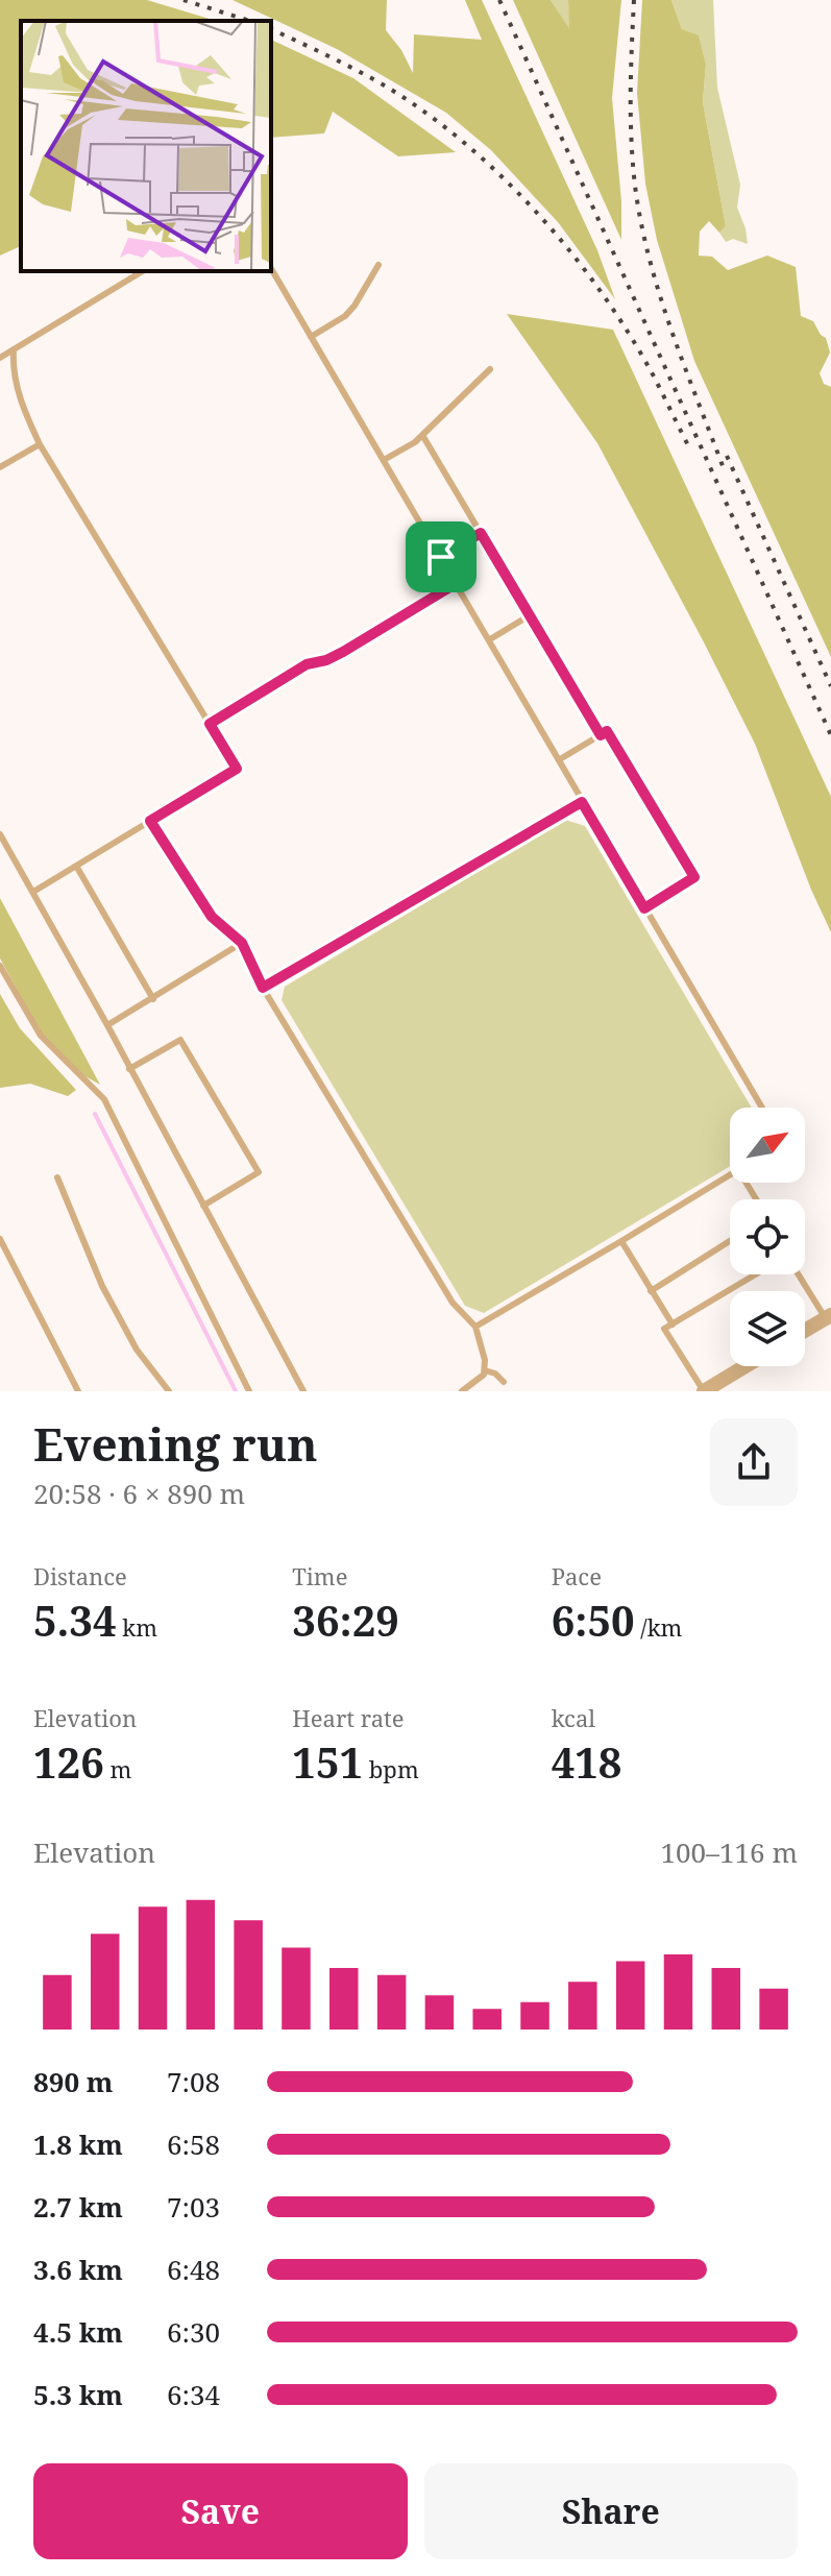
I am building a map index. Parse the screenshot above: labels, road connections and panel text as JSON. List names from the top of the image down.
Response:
{
  "north": "top right",
  "page": {
    "heading": ["Evening run", "20:58 · 6 × 890 m"],
    "stats": [
      ["Distance", "5.34 km"],
      ["Time", "36:29"],
      ["Pace", "6:50 /km"],
      ["Elevation", "126 m"],
      ["Heart rate", "151 bpm"],
      ["kcal", "418"]
    ],
    "chart": ["Elevation", "100–116 m"],
    "list": [
      {
        "name": "890 m",
        "note": "7:08"
      },
      {
        "name": "1.8 km",
        "note": "6:58"
      },
      {
        "name": "2.7 km",
        "note": "7:03"
      },
      {
        "name": "3.6 km",
        "note": "6:48"
      },
      {
        "name": "4.5 km",
        "note": "6:30"
      },
      {
        "name": "5.3 km",
        "note": "6:34"
      }
    ],
    "buttons": ["Save", "Share"]
  }
}
